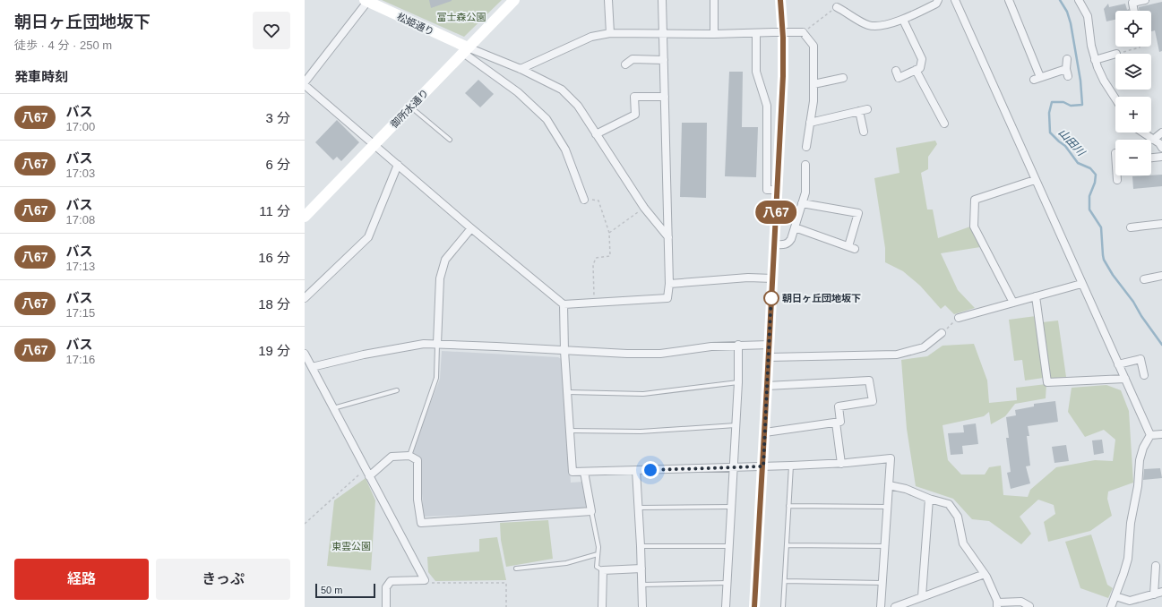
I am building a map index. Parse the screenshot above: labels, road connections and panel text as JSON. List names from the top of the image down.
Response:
{
  "streets": {
    "street": ["松姫通り", "御所水通り"]
  },
  "crossings": [
    ["松姫通り", "御所水通り"]
  ],
  "water": ["山田川"],
  "parks": ["富士森公園", "東雲公園"],
  "places": ["朝日ヶ丘団地坂下"],
  "lines": ["bus line 八67"],
  "scale_bar": "50 m",
  "page": {
    "heading": [
      ["朝日ヶ丘団地坂下", "徒歩 · 4 分 · 250 m"],
      "発車時刻"
    ],
    "on_map": "八67",
    "map_buttons": ["+", "−"],
    "list": [
      {
        "mark": "八67",
        "name": "バス",
        "note": "17:00",
        "value": "3 分"
      },
      {
        "mark": "八67",
        "name": "バス",
        "note": "17:03",
        "value": "6 分"
      },
      {
        "mark": "八67",
        "name": "バス",
        "note": "17:08",
        "value": "11 分"
      },
      {
        "mark": "八67",
        "name": "バス",
        "note": "17:13",
        "value": "16 分"
      },
      {
        "mark": "八67",
        "name": "バス",
        "note": "17:15",
        "value": "18 分"
      },
      {
        "mark": "八67",
        "name": "バス",
        "note": "17:16",
        "value": "19 分"
      }
    ],
    "buttons": ["経路", "きっぷ"],
    "scale": "50 m"
  }
}
